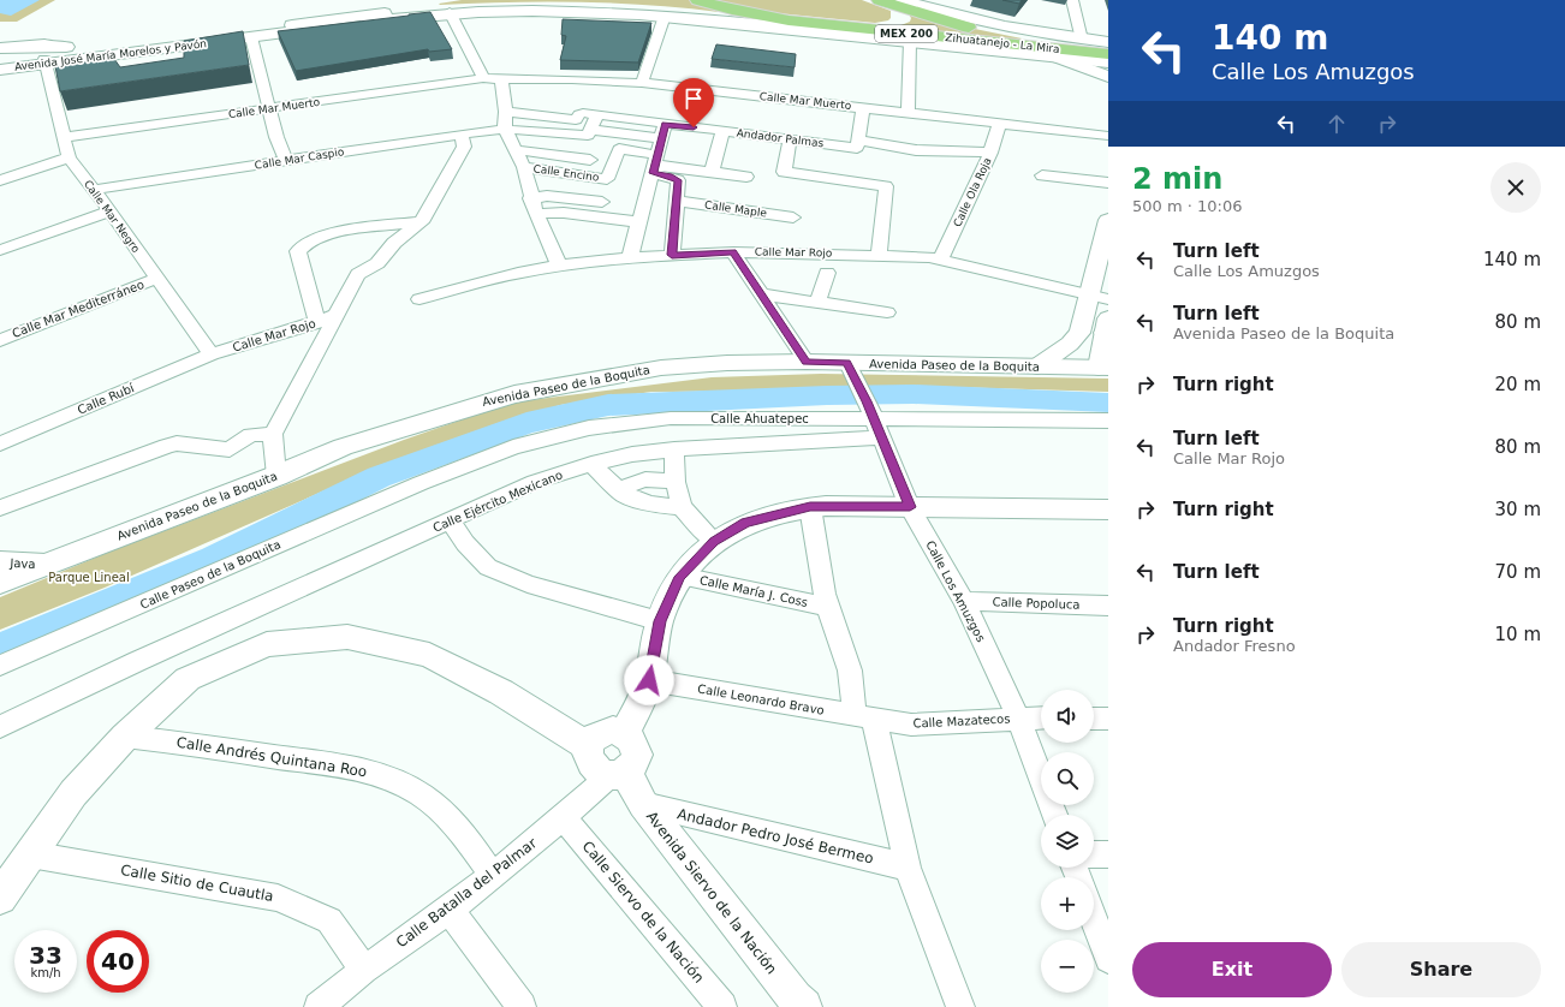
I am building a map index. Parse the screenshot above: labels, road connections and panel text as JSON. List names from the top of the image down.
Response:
{
  "streets": {
    "highway": ["MEX 200", "Zihuatanejo - La Mira"],
    "main road": ["Avenida José María Morelos y Pavón", "Avenida Paseo de la Boquita"],
    "street": [
      "Calle Mar Muerto",
      "Andador Palmas",
      "Calle Mar Caspio",
      "Calle Encino",
      "Calle Ola Roja",
      "Calle Maple",
      "Calle Mar Negro",
      "Calle Mar Rojo",
      "Calle Mar Mediterráneo",
      "Calle Rubí",
      "Calle Ahuatepec",
      "Calle Ejército Mexicano",
      "Java",
      "Calle Paseo de la Boquita",
      "Calle María J. Coss",
      "Calle Los Amuzgos",
      "Calle Popoluca",
      "Calle Leonardo Bravo",
      "Calle Mazatecos",
      "Calle Andrés Quintana Roo",
      "Andador Pedro José Bermeo",
      "Calle Sitio de Cuautla",
      "Calle Batalla del Palmar",
      "Avenida Siervo de la Nación",
      "Calle Siervo de la Nación"
    ]
  },
  "crossings": [
    ["Avenida José María Morelos y Pavón", "Calle Mar Negro"],
    ["Calle Mar Muerto", "Calle Ola Roja"],
    ["Calle Mar Muerto", "Calle Mar Negro"],
    ["Andador Palmas", "Calle Ola Roja"],
    ["Calle Mar Caspio", "Calle Mar Negro"],
    ["Calle Ola Roja", "Calle Mar Rojo"],
    ["Calle Mar Negro", "Calle Mar Rojo"],
    ["Calle Mar Negro", "Calle Mar Mediterráneo"],
    ["Calle Mar Negro", "Calle Rubí"],
    ["Calle Mar Rojo", "Calle Rubí"],
    ["Avenida Paseo de la Boquita", "Java"],
    ["Avenida Paseo de la Boquita", "Calle Los Amuzgos"],
    ["Calle Ahuatepec", "Calle Ejército Mexicano"],
    ["Calle Ahuatepec", "Calle Paseo de la Boquita"],
    ["Calle Ahuatepec", "Calle Los Amuzgos"],
    ["Calle Ejército Mexicano", "Calle Los Amuzgos"],
    ["Calle Los Amuzgos", "Calle Popoluca"],
    ["Calle Los Amuzgos", "Calle Mazatecos"],
    ["Calle Leonardo Bravo", "Calle Mazatecos"],
    ["Calle Andrés Quintana Roo", "Calle Batalla del Palmar"],
    ["Andador Pedro José Bermeo", "Avenida Siervo de la Nación"],
    ["Calle Sitio de Cuautla", "Calle Batalla del Palmar"],
    ["Calle Batalla del Palmar", "Avenida Siervo de la Nación"],
    ["Calle Batalla del Palmar", "Calle Siervo de la Nación"]
  ],
  "parks": ["Parque Lineal"],
  "page": {
    "turn": ["140 m", "Calle Los Amuzgos"],
    "heading": ["2 min", "500 m · 10:06"],
    "list": [
      {
        "name": "Turn left",
        "note": "Calle Los Amuzgos",
        "value": "140 m"
      },
      {
        "name": "Turn left",
        "note": "Avenida Paseo de la Boquita",
        "value": "80 m"
      },
      {
        "name": "Turn right",
        "value": "20 m"
      },
      {
        "name": "Turn left",
        "note": "Calle Mar Rojo",
        "value": "80 m"
      },
      {
        "name": "Turn right",
        "value": "30 m"
      },
      {
        "name": "Turn left",
        "value": "70 m"
      },
      {
        "name": "Turn right",
        "note": "Andador Fresno",
        "value": "10 m"
      }
    ],
    "map_buttons": ["+", "−"],
    "speed": "33 km/h",
    "limit": "40",
    "buttons": ["Exit", "Share"]
  }
}
